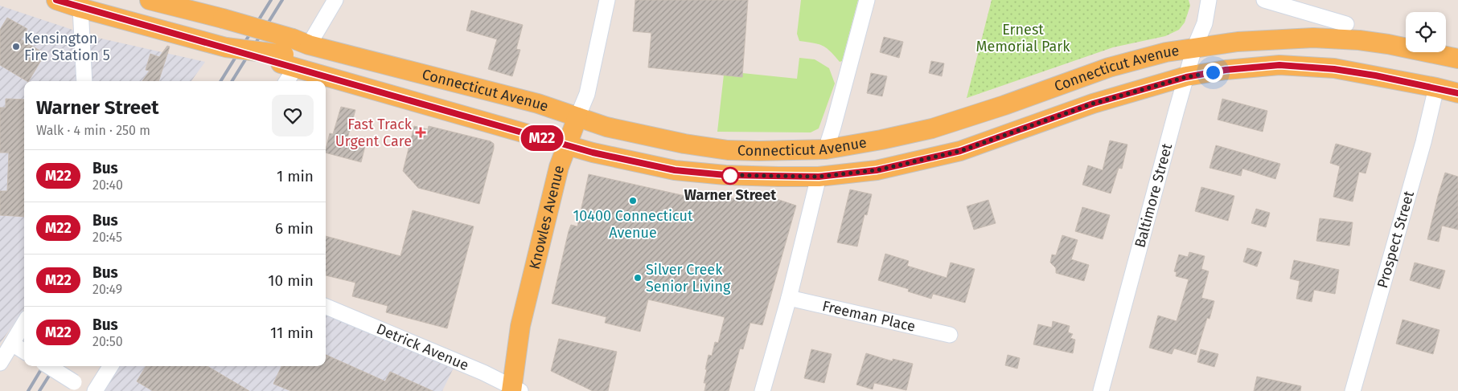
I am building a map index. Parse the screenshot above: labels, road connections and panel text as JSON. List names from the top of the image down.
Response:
{
  "streets": {
    "main road": ["Connecticut Avenue", "Knowles Avenue"],
    "street": [
      "Baltimore Street",
      "Prospect Street",
      "Freeman Place",
      "Detrick Avenue"
    ]
  },
  "crossings": [
    ["Connecticut Avenue", "Baltimore Street"],
    ["Connecticut Avenue", "Knowles Avenue"],
    ["Connecticut Avenue", "Prospect Street"],
    ["Knowles Avenue", "Detrick Avenue"]
  ],
  "parks": ["Ernest Memorial Park"],
  "places": {
    "other": [
      "Kensington Fire Station 5",
      "Warner Street",
      "10400 Connecticut Avenue",
      "Silver Creek Senior Living"
    ],
    "health": ["Fast Track Urgent Care"]
  },
  "lines": ["bus line M22"],
  "page": {
    "on_map": "M22",
    "heading": ["Warner Street", "Walk · 4 min · 250 m"],
    "list": [
      {
        "mark": "M22",
        "name": "Bus",
        "note": "20:40",
        "value": "1 min"
      },
      {
        "mark": "M22",
        "name": "Bus",
        "note": "20:45",
        "value": "6 min"
      },
      {
        "mark": "M22",
        "name": "Bus",
        "note": "20:49",
        "value": "10 min"
      },
      {
        "mark": "M22",
        "name": "Bus",
        "note": "20:50",
        "value": "11 min"
      }
    ]
  }
}
